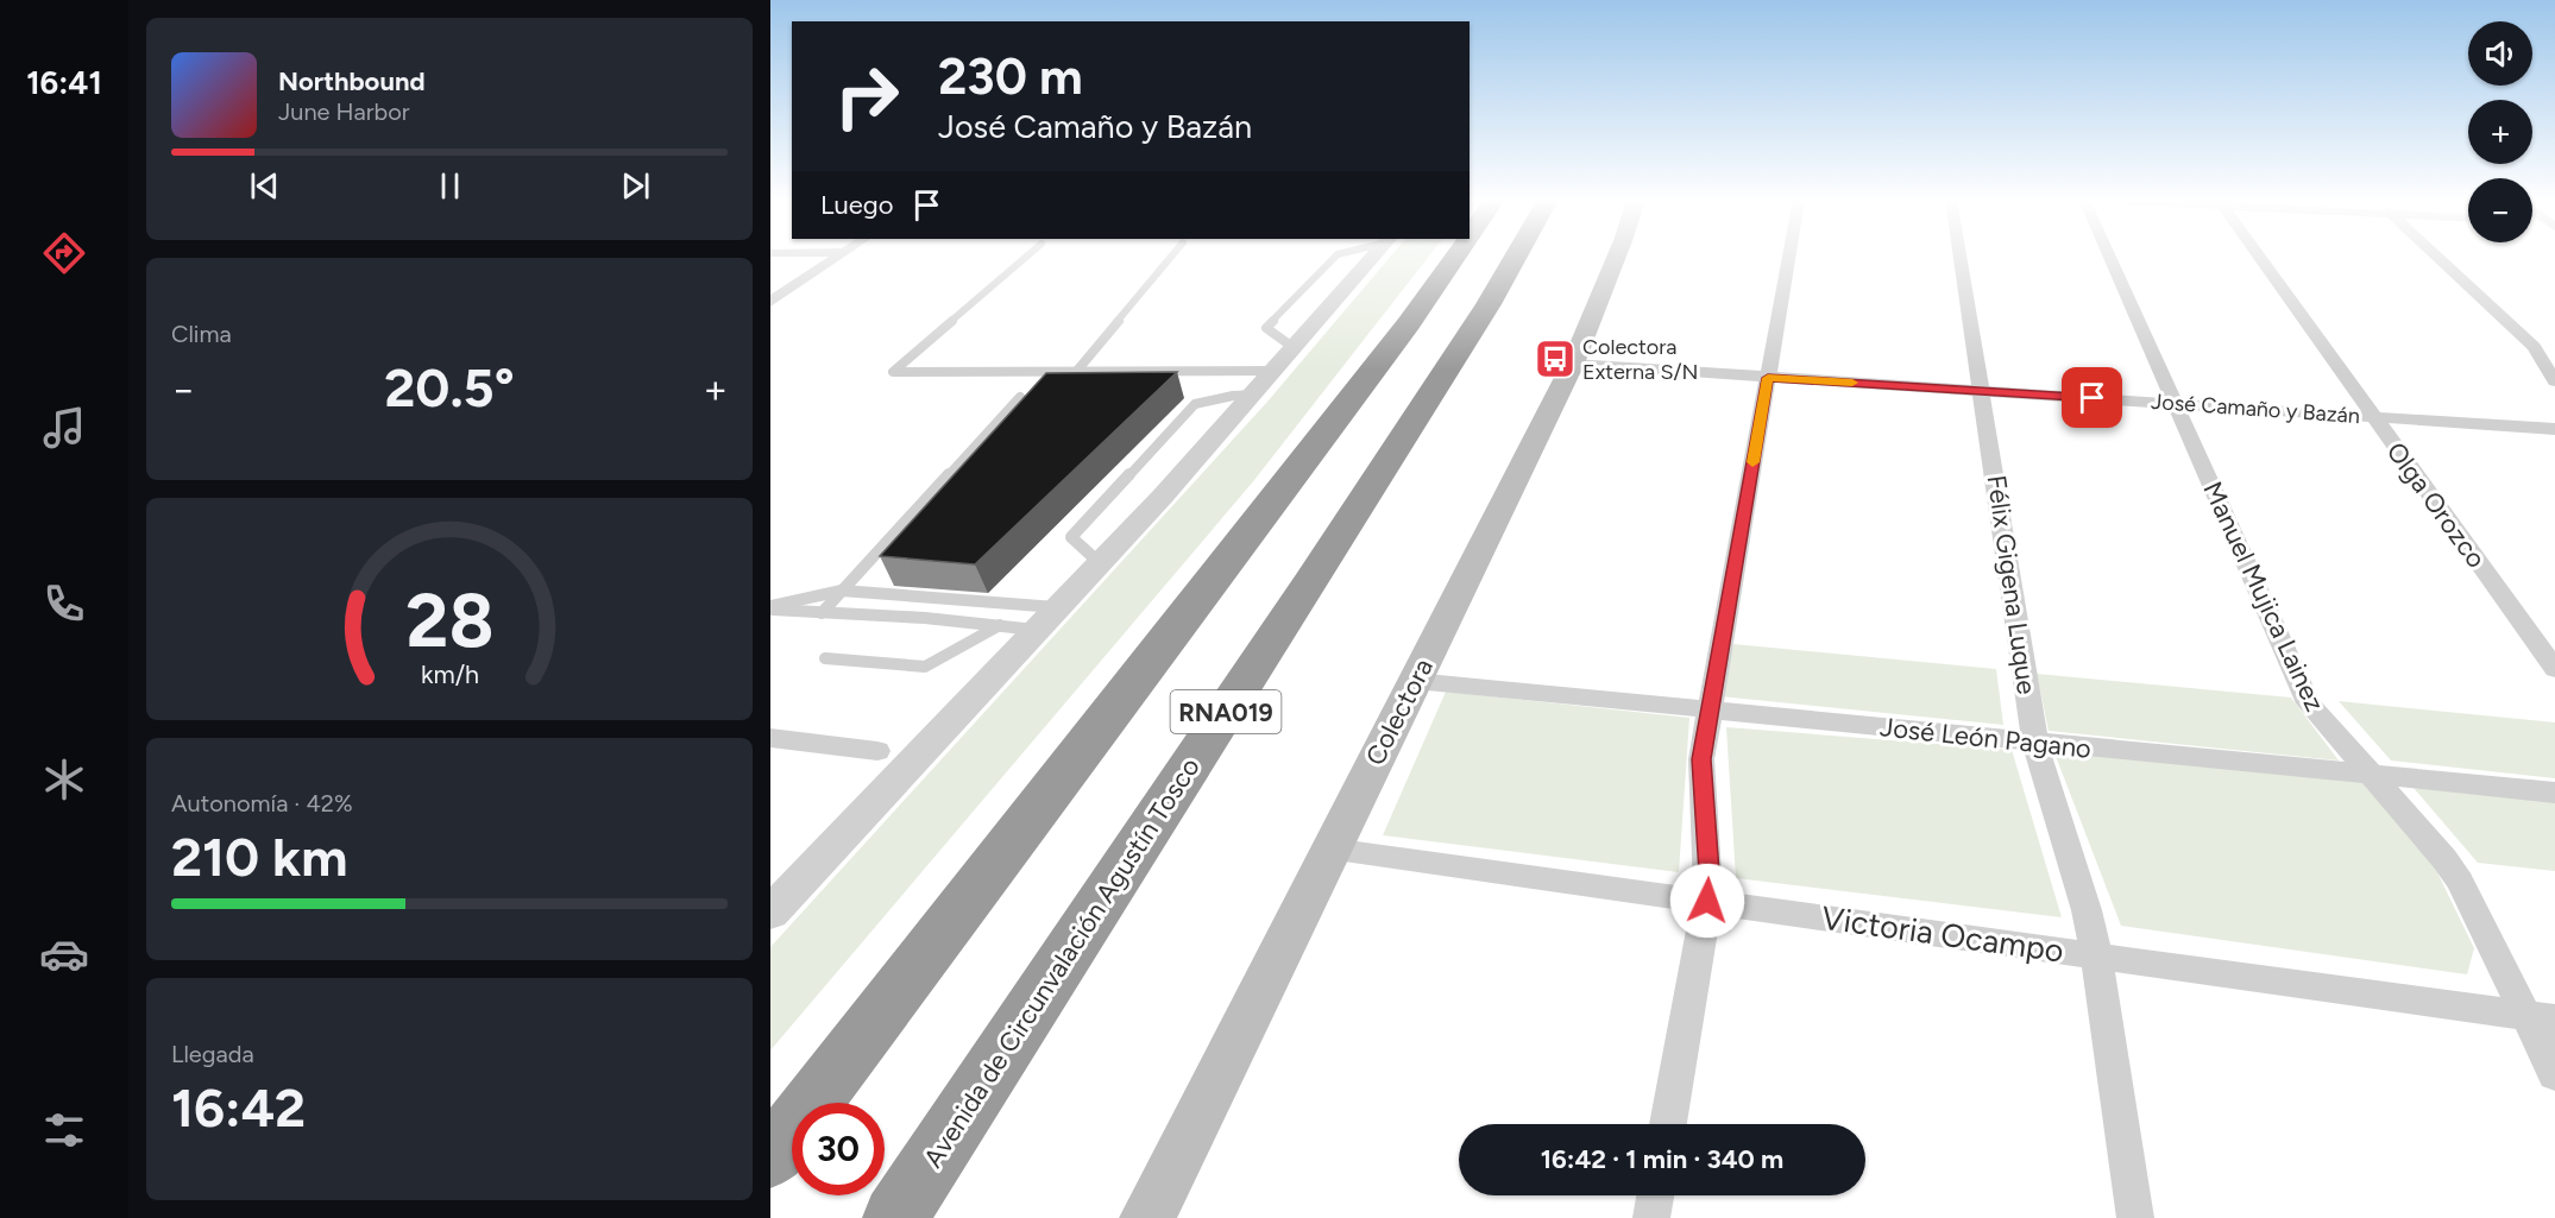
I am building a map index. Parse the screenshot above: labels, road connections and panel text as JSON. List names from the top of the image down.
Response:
{
  "streets": {
    "highway": ["RNA019", "Avenida de Circunvalación Agustín Tosco"],
    "main road": ["Colectora"],
    "street": [
      "José Camaño y Bazán",
      "Olga Orozco",
      "Félix Gigena Luque",
      "Manuel Mujica Lainez",
      "José León Pagano",
      "Victoria Ocampo"
    ]
  },
  "crossings": [
    ["José Camaño y Bazán", "Olga Orozco"],
    ["José Camaño y Bazán", "Félix Gigena Luque"],
    ["José Camaño y Bazán", "Manuel Mujica Lainez"],
    ["José Camaño y Bazán", "Colectora"],
    ["Félix Gigena Luque", "José León Pagano"],
    ["Félix Gigena Luque", "Victoria Ocampo"],
    ["Manuel Mujica Lainez", "José León Pagano"],
    ["Manuel Mujica Lainez", "Victoria Ocampo"],
    ["Colectora", "José León Pagano"],
    ["Colectora", "Victoria Ocampo"]
  ],
  "places": {
    "bus stop": ["Colectora Externa S/N"]
  },
  "page": {
    "tabs": "16:41",
    "map_buttons": ["+", "−"],
    "turn": ["230 m", "José Camaño y Bazán"],
    "song": ["Northbound", "June Harbor"],
    "then": "Luego",
    "tile": [
      "Clima",
      ["Autonomía · 42%", "210 km"],
      ["Llegada", "16:42"]
    ],
    "heat": ["−", "20.5°", "+"],
    "limit": "30",
    "trip": "16:42 · 1 min · 340 m",
    "gauge": ["28", "km/h"]
  }
}
